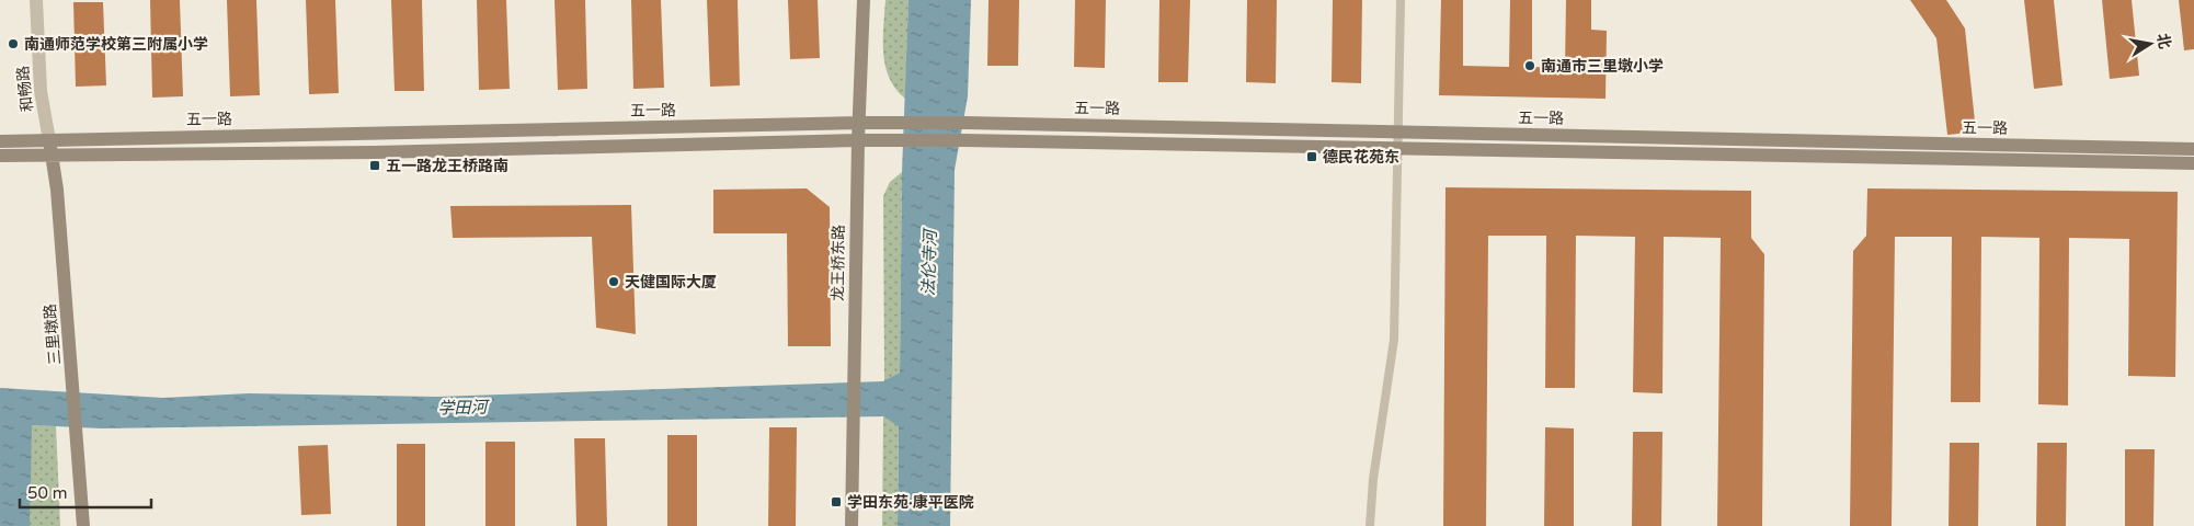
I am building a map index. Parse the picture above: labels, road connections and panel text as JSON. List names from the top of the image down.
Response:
{
  "streets": {
    "main road": ["五一路", "龙王桥东路", "三里墩路"],
    "street": ["和畅路"]
  },
  "crossings": [
    ["和畅路", "五一路"],
    ["和畅路", "三里墩路"],
    ["五一路", "龙王桥东路"],
    ["五一路", "三里墩路"]
  ],
  "water": ["法伦寺河", "学田河"],
  "places": {
    "other": ["南通师范学校第三附属小学", "南通市三里墩小学", "天健国际大厦"],
    "transit": ["德民花苑东", "五一路龙王桥路南", "学田东苑·康平医院"]
  },
  "scale_bar": "50 m",
  "north": "right"
}
